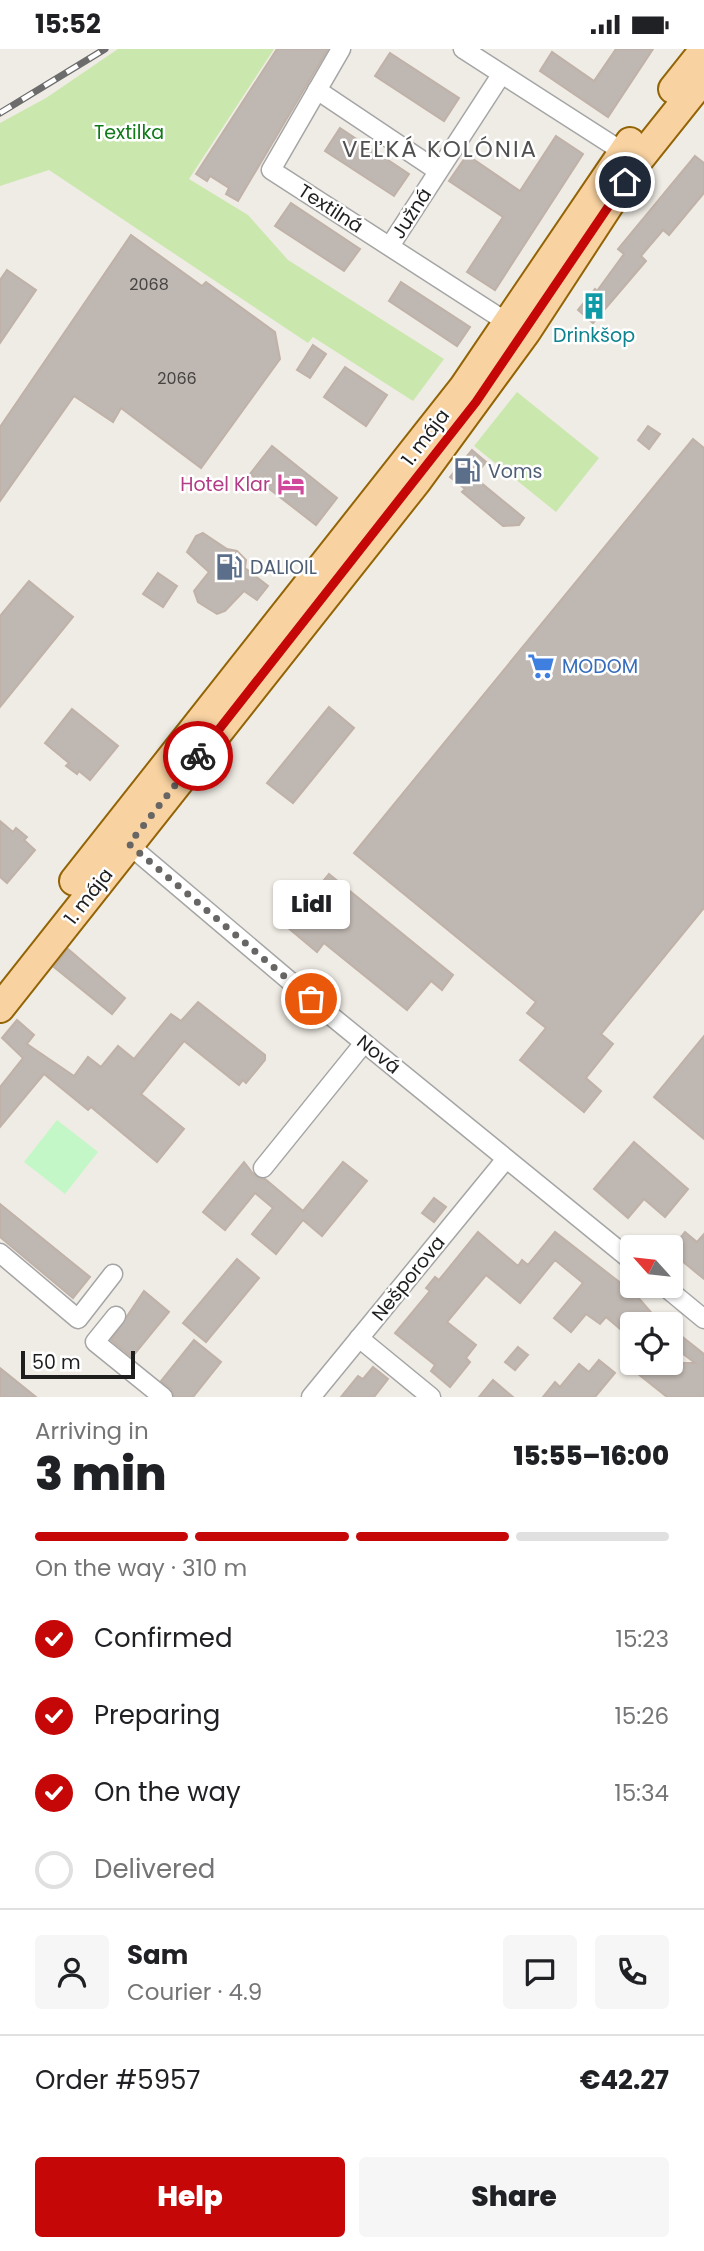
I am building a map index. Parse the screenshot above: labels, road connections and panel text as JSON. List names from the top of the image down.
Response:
{
  "streets": {
    "main road": ["1. mája"],
    "street": [
      "Textilná",
      "Južná",
      "Nová",
      "Nešporova"
    ]
  },
  "crossings": [
    ["Textilná", "Južná"],
    ["Textilná", "1. mája"],
    ["1. mája", "Nová"],
    ["Nová", "Nešporova"]
  ],
  "districts": ["VEĽKÁ KOLÓNIA"],
  "parks": ["Textilka"],
  "places": {
    "building": ["Drinkšop"],
    "fuel station": ["Voms", "DALIOIL"],
    "hotel": ["Hotel Klar"],
    "supermarket": ["MODOM"],
    "other": ["Lidl"]
  },
  "house_numbers": ["2068", "2066"],
  "scale_bar": "50 m",
  "north": "top left",
  "page": {
    "status": "15:52",
    "bubble": "Lidl",
    "scale": "50 m",
    "heading": ["3 min", "Arriving in", "15:55–16:00"],
    "panel": [
      "Sam",
      "Courier · 4.9",
      "Order #5957",
      "€42.27"
    ],
    "bar": "On the way · 310 m",
    "list": [
      ["Confirmed", "15:23"],
      ["Preparing", "15:26"],
      ["On the way", "15:34"],
      "Delivered"
    ],
    "buttons": ["Help", "Share"]
  }
}
